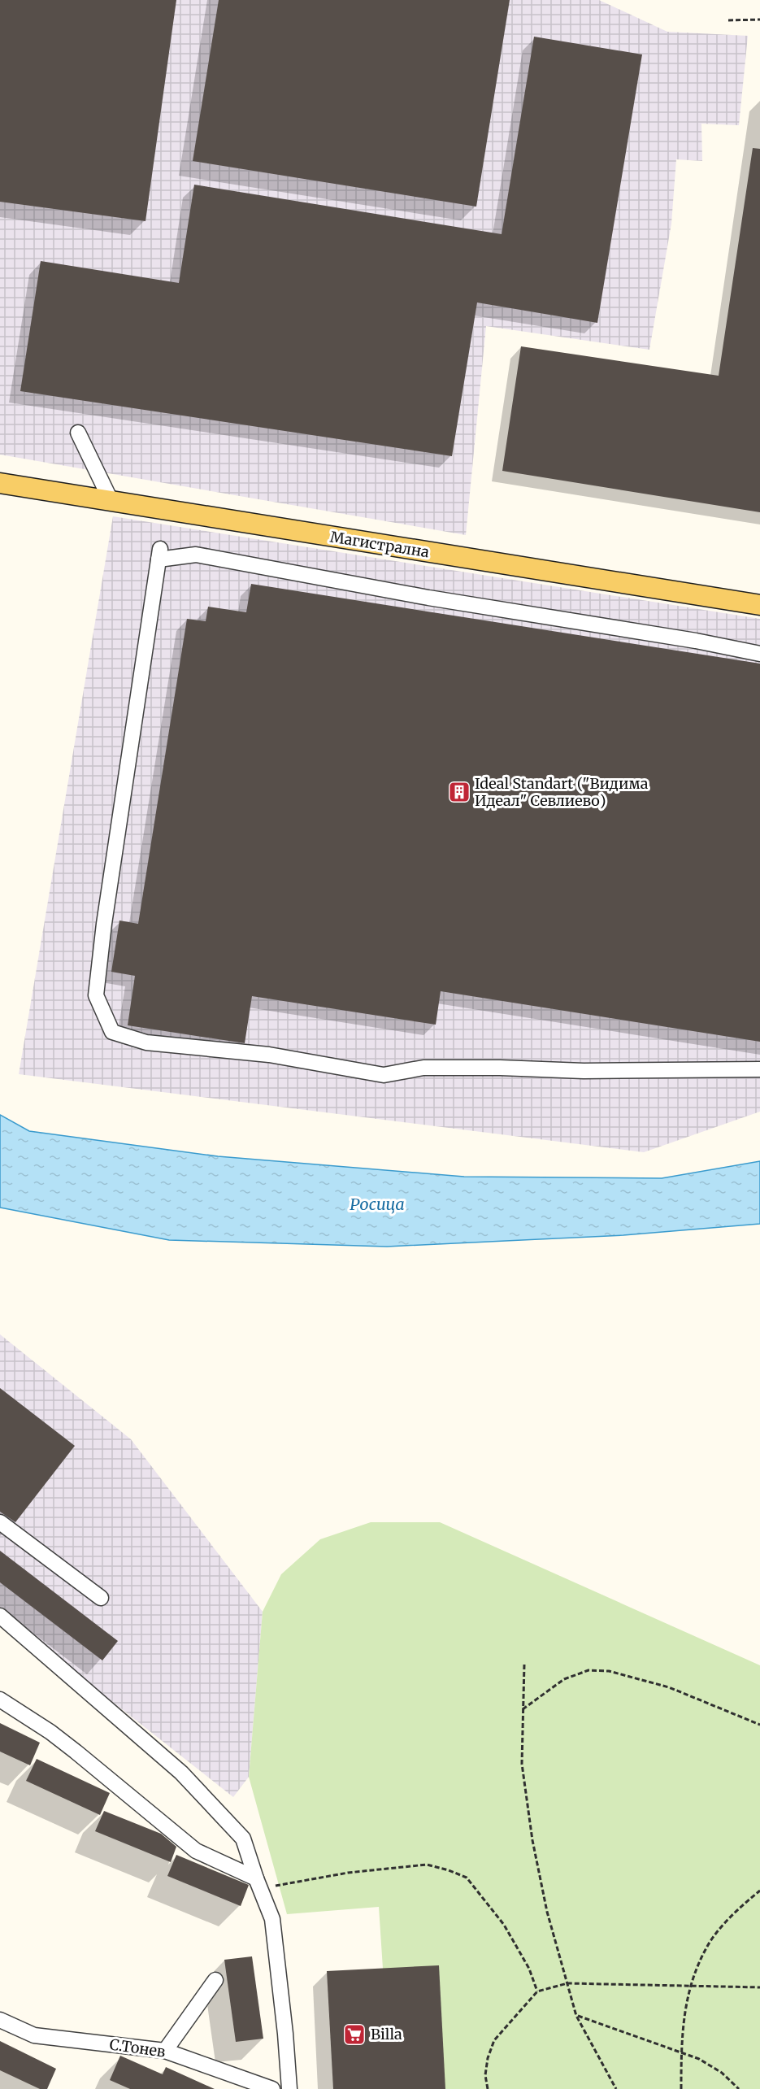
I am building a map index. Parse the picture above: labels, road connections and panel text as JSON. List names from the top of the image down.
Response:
{
  "streets": {
    "main road": ["Магистрална"],
    "street": ["С.Тонев"]
  },
  "water": ["Росица"],
  "places": {
    "building": ["Ideal Standart (\"Видима Идеал\" Севлиево)"],
    "supermarket": ["Billa"]
  }
}
